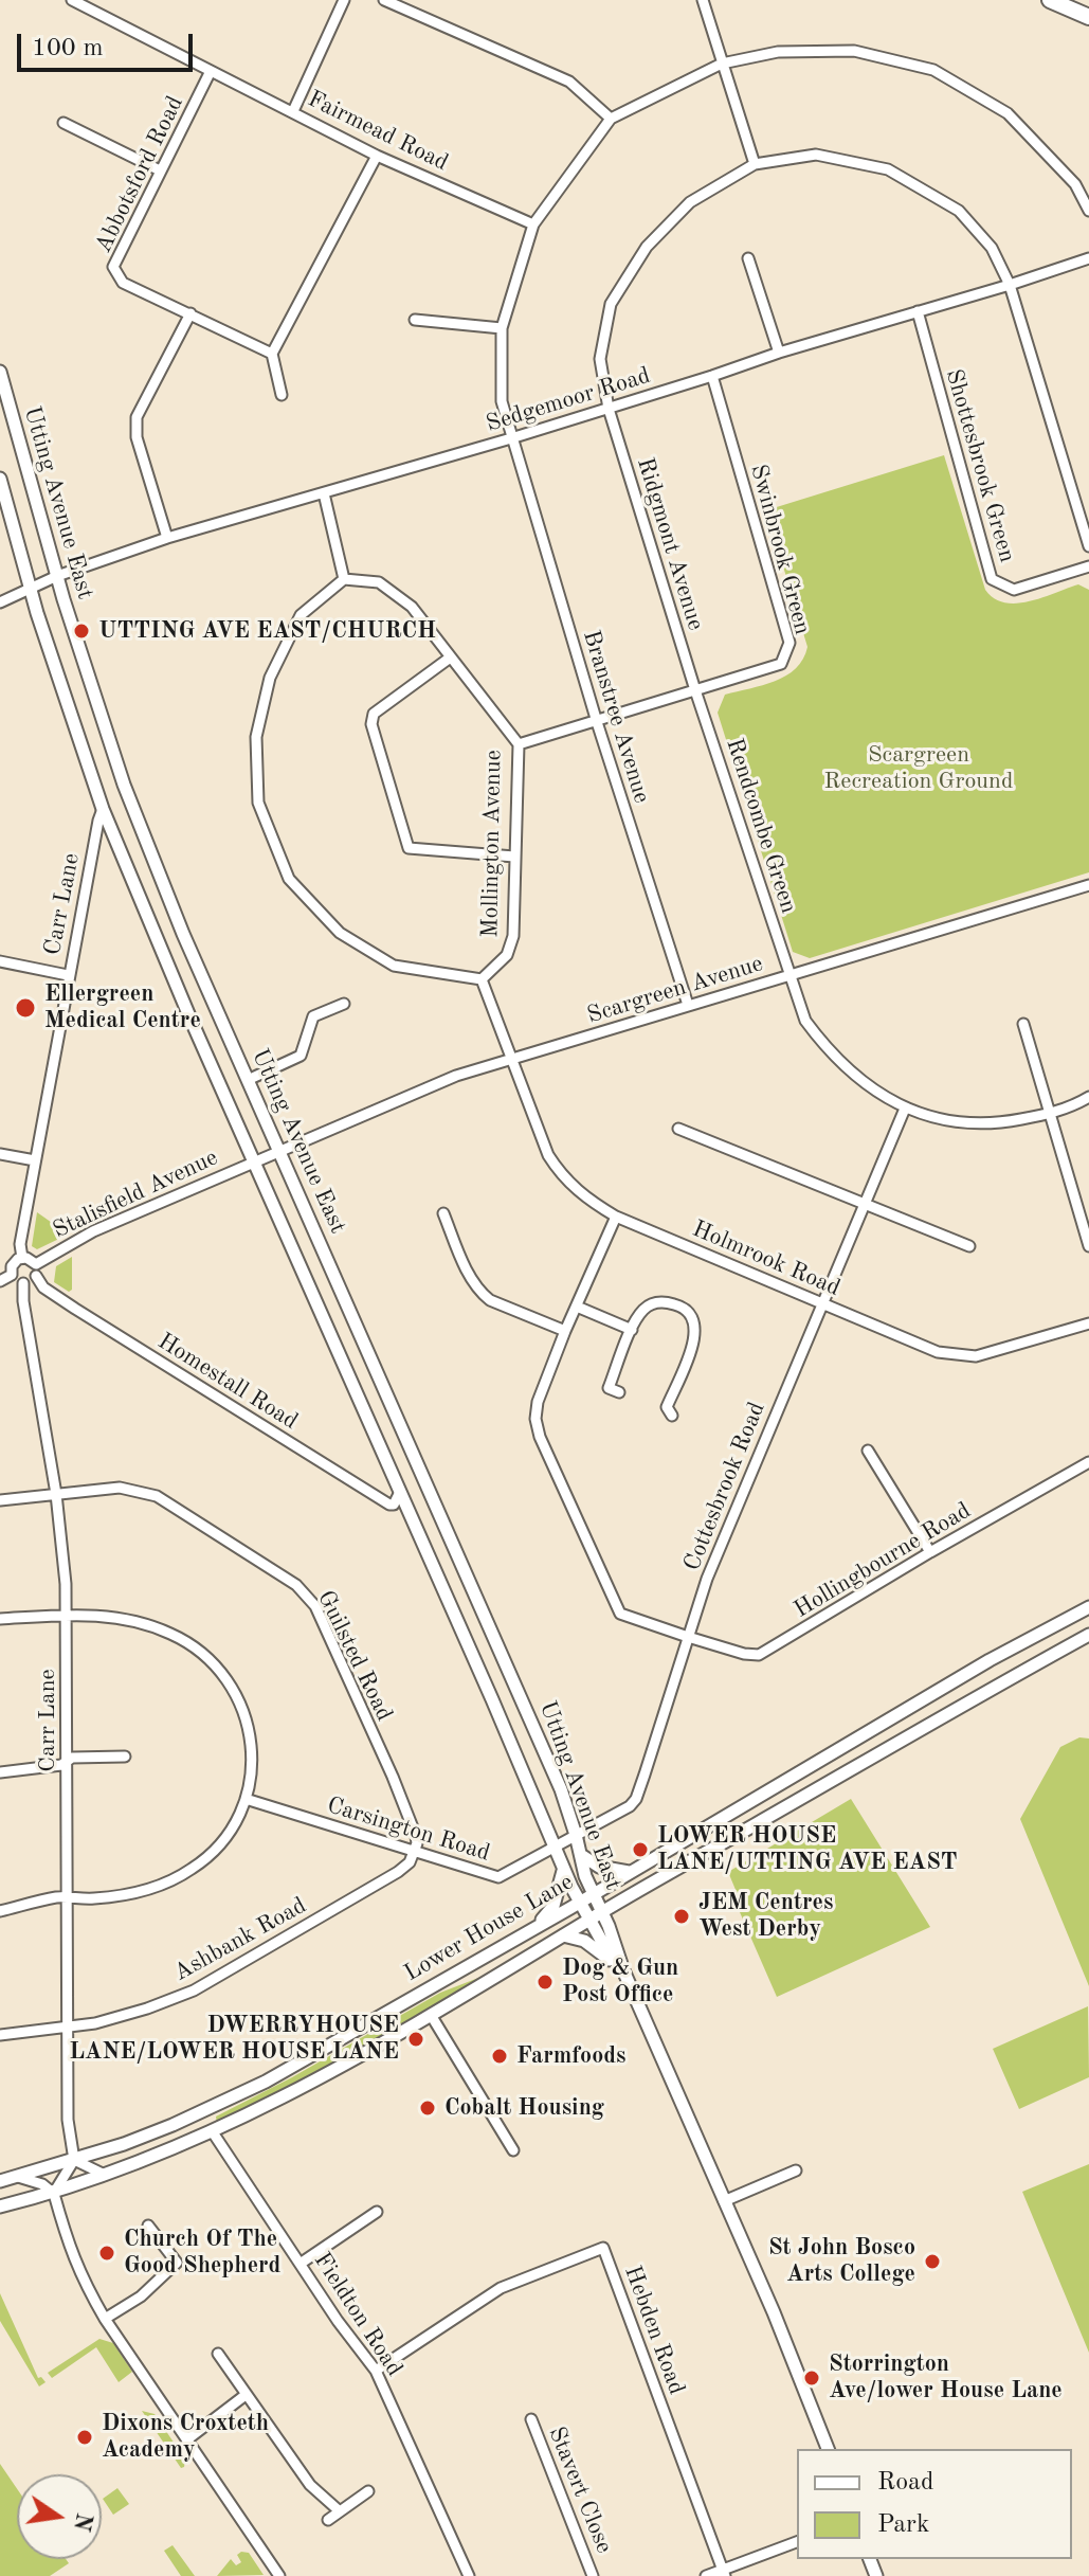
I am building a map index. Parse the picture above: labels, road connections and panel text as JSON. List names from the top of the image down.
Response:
{
  "streets": {
    "street": [
      "Fairmead Road",
      "Abbotsford Road",
      "Sedgemoor Road",
      "Shottesbrook Green",
      "Utting Avenue East",
      "Ridgmont Avenue",
      "Swinbrook Green",
      "Branstree Avenue",
      "Rendcombe Green",
      "Mollington Avenue",
      "Carr Lane",
      "Scargreen Avenue",
      "Stalisfield Avenue",
      "Holmrook Road",
      "Homestall Road",
      "Cottesbrook Road",
      "Hollingbourne Road",
      "Guilsted Road",
      "Carsington Road",
      "Lower House Lane",
      "Ashbank Road",
      "Fieldton Road",
      "Hebden Road",
      "Stavert Close"
    ]
  },
  "crossings": [
    ["Fairmead Road", "Abbotsford Road"],
    ["Fairmead Road", "Branstree Avenue"],
    ["Sedgemoor Road", "Shottesbrook Green"],
    ["Sedgemoor Road", "Utting Avenue East"],
    ["Sedgemoor Road", "Ridgmont Avenue"],
    ["Sedgemoor Road", "Swinbrook Green"],
    ["Sedgemoor Road", "Branstree Avenue"],
    ["Utting Avenue East", "Carr Lane"],
    ["Utting Avenue East", "Scargreen Avenue"],
    ["Utting Avenue East", "Stalisfield Avenue"],
    ["Utting Avenue East", "Homestall Road"],
    ["Utting Avenue East", "Cottesbrook Road"],
    ["Utting Avenue East", "Carsington Road"],
    ["Utting Avenue East", "Lower House Lane"],
    ["Ridgmont Avenue", "Swinbrook Green"],
    ["Ridgmont Avenue", "Rendcombe Green"],
    ["Swinbrook Green", "Branstree Avenue"],
    ["Swinbrook Green", "Rendcombe Green"],
    ["Swinbrook Green", "Mollington Avenue"],
    ["Branstree Avenue", "Scargreen Avenue"],
    ["Rendcombe Green", "Scargreen Avenue"],
    ["Rendcombe Green", "Cottesbrook Road"],
    ["Carr Lane", "Stalisfield Avenue"],
    ["Carr Lane", "Homestall Road"],
    ["Carr Lane", "Guilsted Road"],
    ["Carr Lane", "Lower House Lane"],
    ["Carr Lane", "Ashbank Road"],
    ["Scargreen Avenue", "Stalisfield Avenue"],
    ["Scargreen Avenue", "Holmrook Road"],
    ["Stalisfield Avenue", "Homestall Road"],
    ["Holmrook Road", "Cottesbrook Road"],
    ["Holmrook Road", "Hollingbourne Road"],
    ["Cottesbrook Road", "Hollingbourne Road"],
    ["Cottesbrook Road", "Carsington Road"],
    ["Guilsted Road", "Carsington Road"],
    ["Guilsted Road", "Ashbank Road"],
    ["Carsington Road", "Ashbank Road"],
    ["Lower House Lane", "Fieldton Road"],
    ["Fieldton Road", "Hebden Road"]
  ],
  "parks": ["Scargreen Recreation Ground"],
  "places": [
    "UTTING AVE EAST/CHURCH",
    "Ellergreen Medical Centre",
    "LOWER HOUSE LANE/UTTING AVE EAST",
    "JEM Centres West Derby",
    "Dog & Gun Post Office",
    "DWERRYHOUSE LANE/LOWER HOUSE LANE",
    "Farmfoods",
    "Cobalt Housing",
    "Church Of The Good Shepherd",
    "St John Bosco Arts College",
    "Storrington Ave/lower House Lane",
    "Dixons Croxteth Academy"
  ],
  "legend": ["Road", "Park"],
  "scale_bar": "100 m",
  "north": "right"
}
